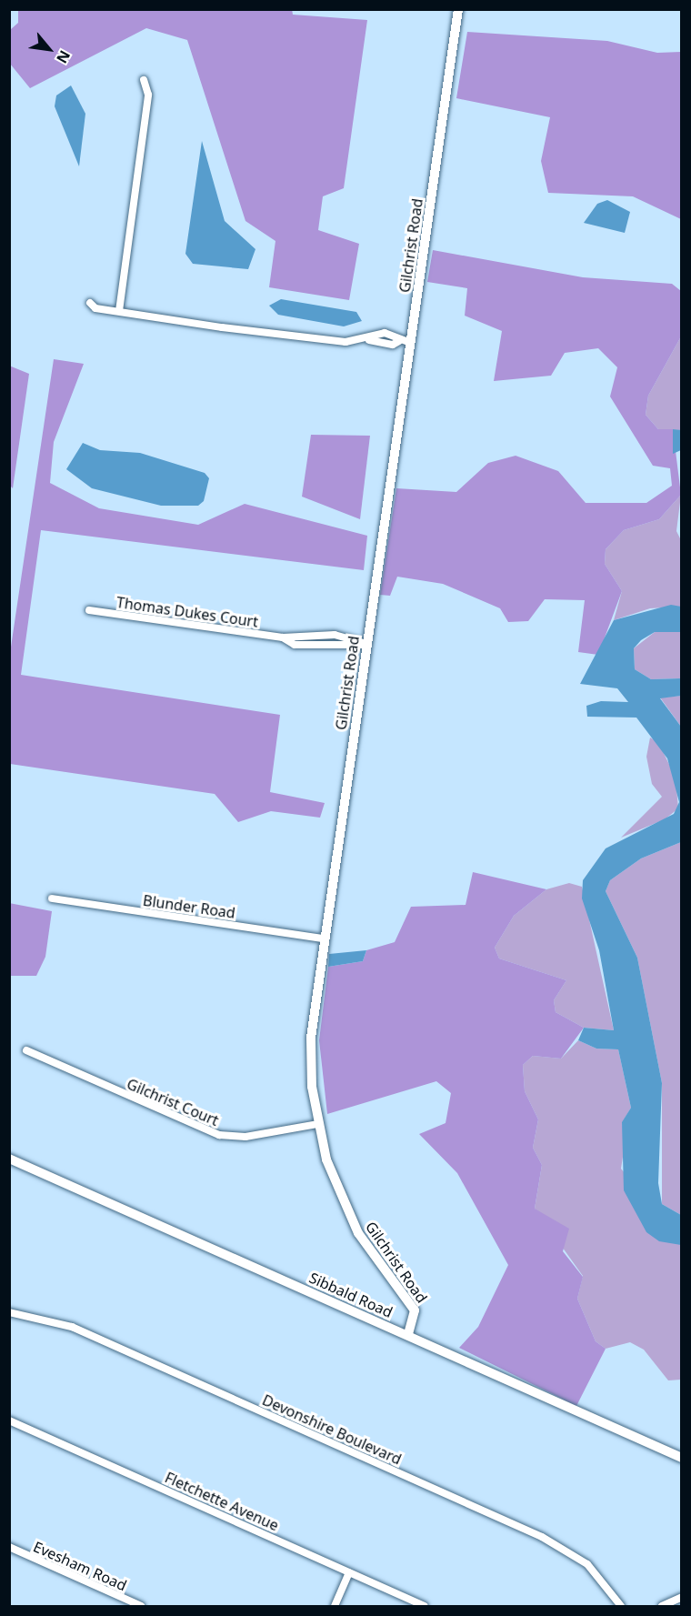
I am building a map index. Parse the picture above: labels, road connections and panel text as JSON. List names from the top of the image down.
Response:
{
  "streets": {
    "street": [
      "Gilchrist Road",
      "Thomas Dukes Court",
      "Blunder Road",
      "Gilchrist Court",
      "Sibbald Road",
      "Devonshire Boulevard",
      "Fletchette Avenue",
      "Evesham Road"
    ]
  },
  "crossings": [
    ["Gilchrist Road", "Thomas Dukes Court"],
    ["Gilchrist Road", "Blunder Road"],
    ["Gilchrist Road", "Gilchrist Court"],
    ["Gilchrist Road", "Sibbald Road"]
  ],
  "north": "bottom right"
}
